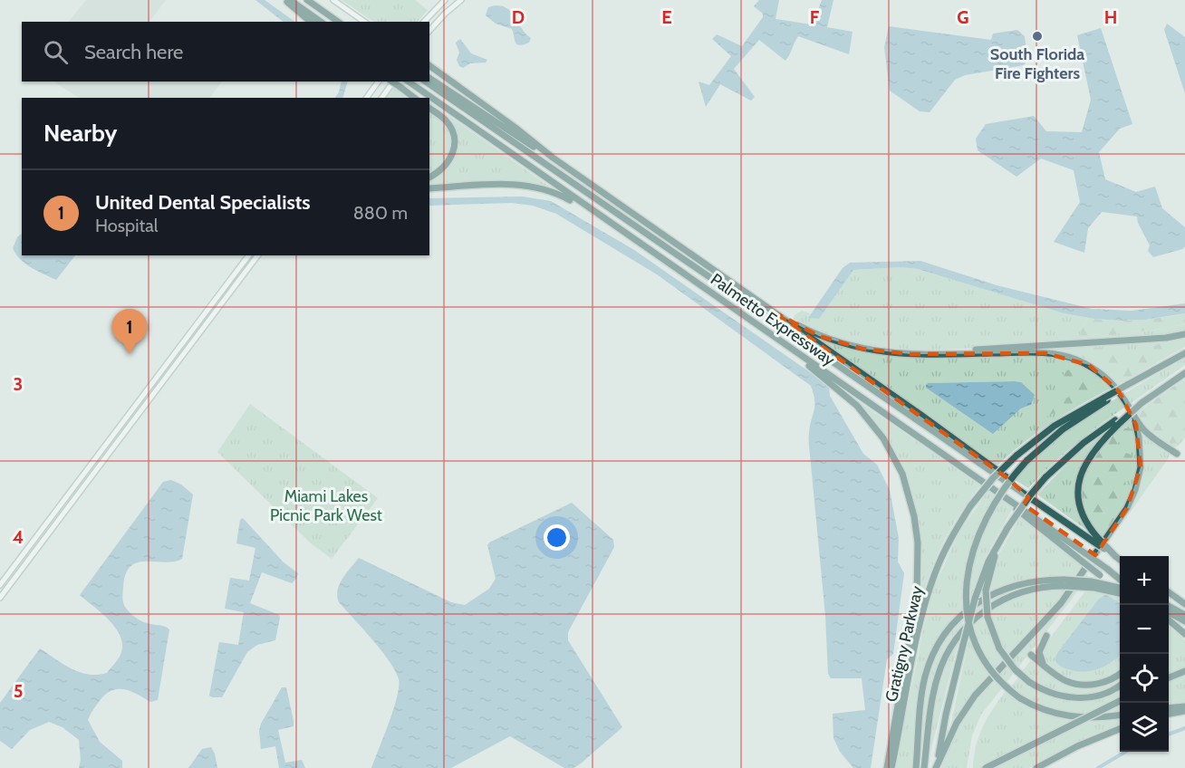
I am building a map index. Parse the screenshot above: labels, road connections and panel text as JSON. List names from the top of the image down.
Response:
{
  "streets": {
    "highway": ["Palmetto Expressway", "Gratigny Parkway"]
  },
  "parks": ["Miami Lakes Picnic Park West"],
  "places": ["South Florida Fire Fighters"],
  "page": {
    "search": "Search here",
    "heading": "Nearby",
    "list": [
      {
        "mark": "1",
        "name": "United Dental Specialists",
        "note": "Hospital",
        "value": "880 m"
      }
    ],
    "pins": "1",
    "map_buttons": ["+", "−"]
  },
  "grid": {
    "columns": [
      "D",
      "E",
      "F",
      "G",
      "H"
    ],
    "rows": ["3", "4", "5"]
  }
}
